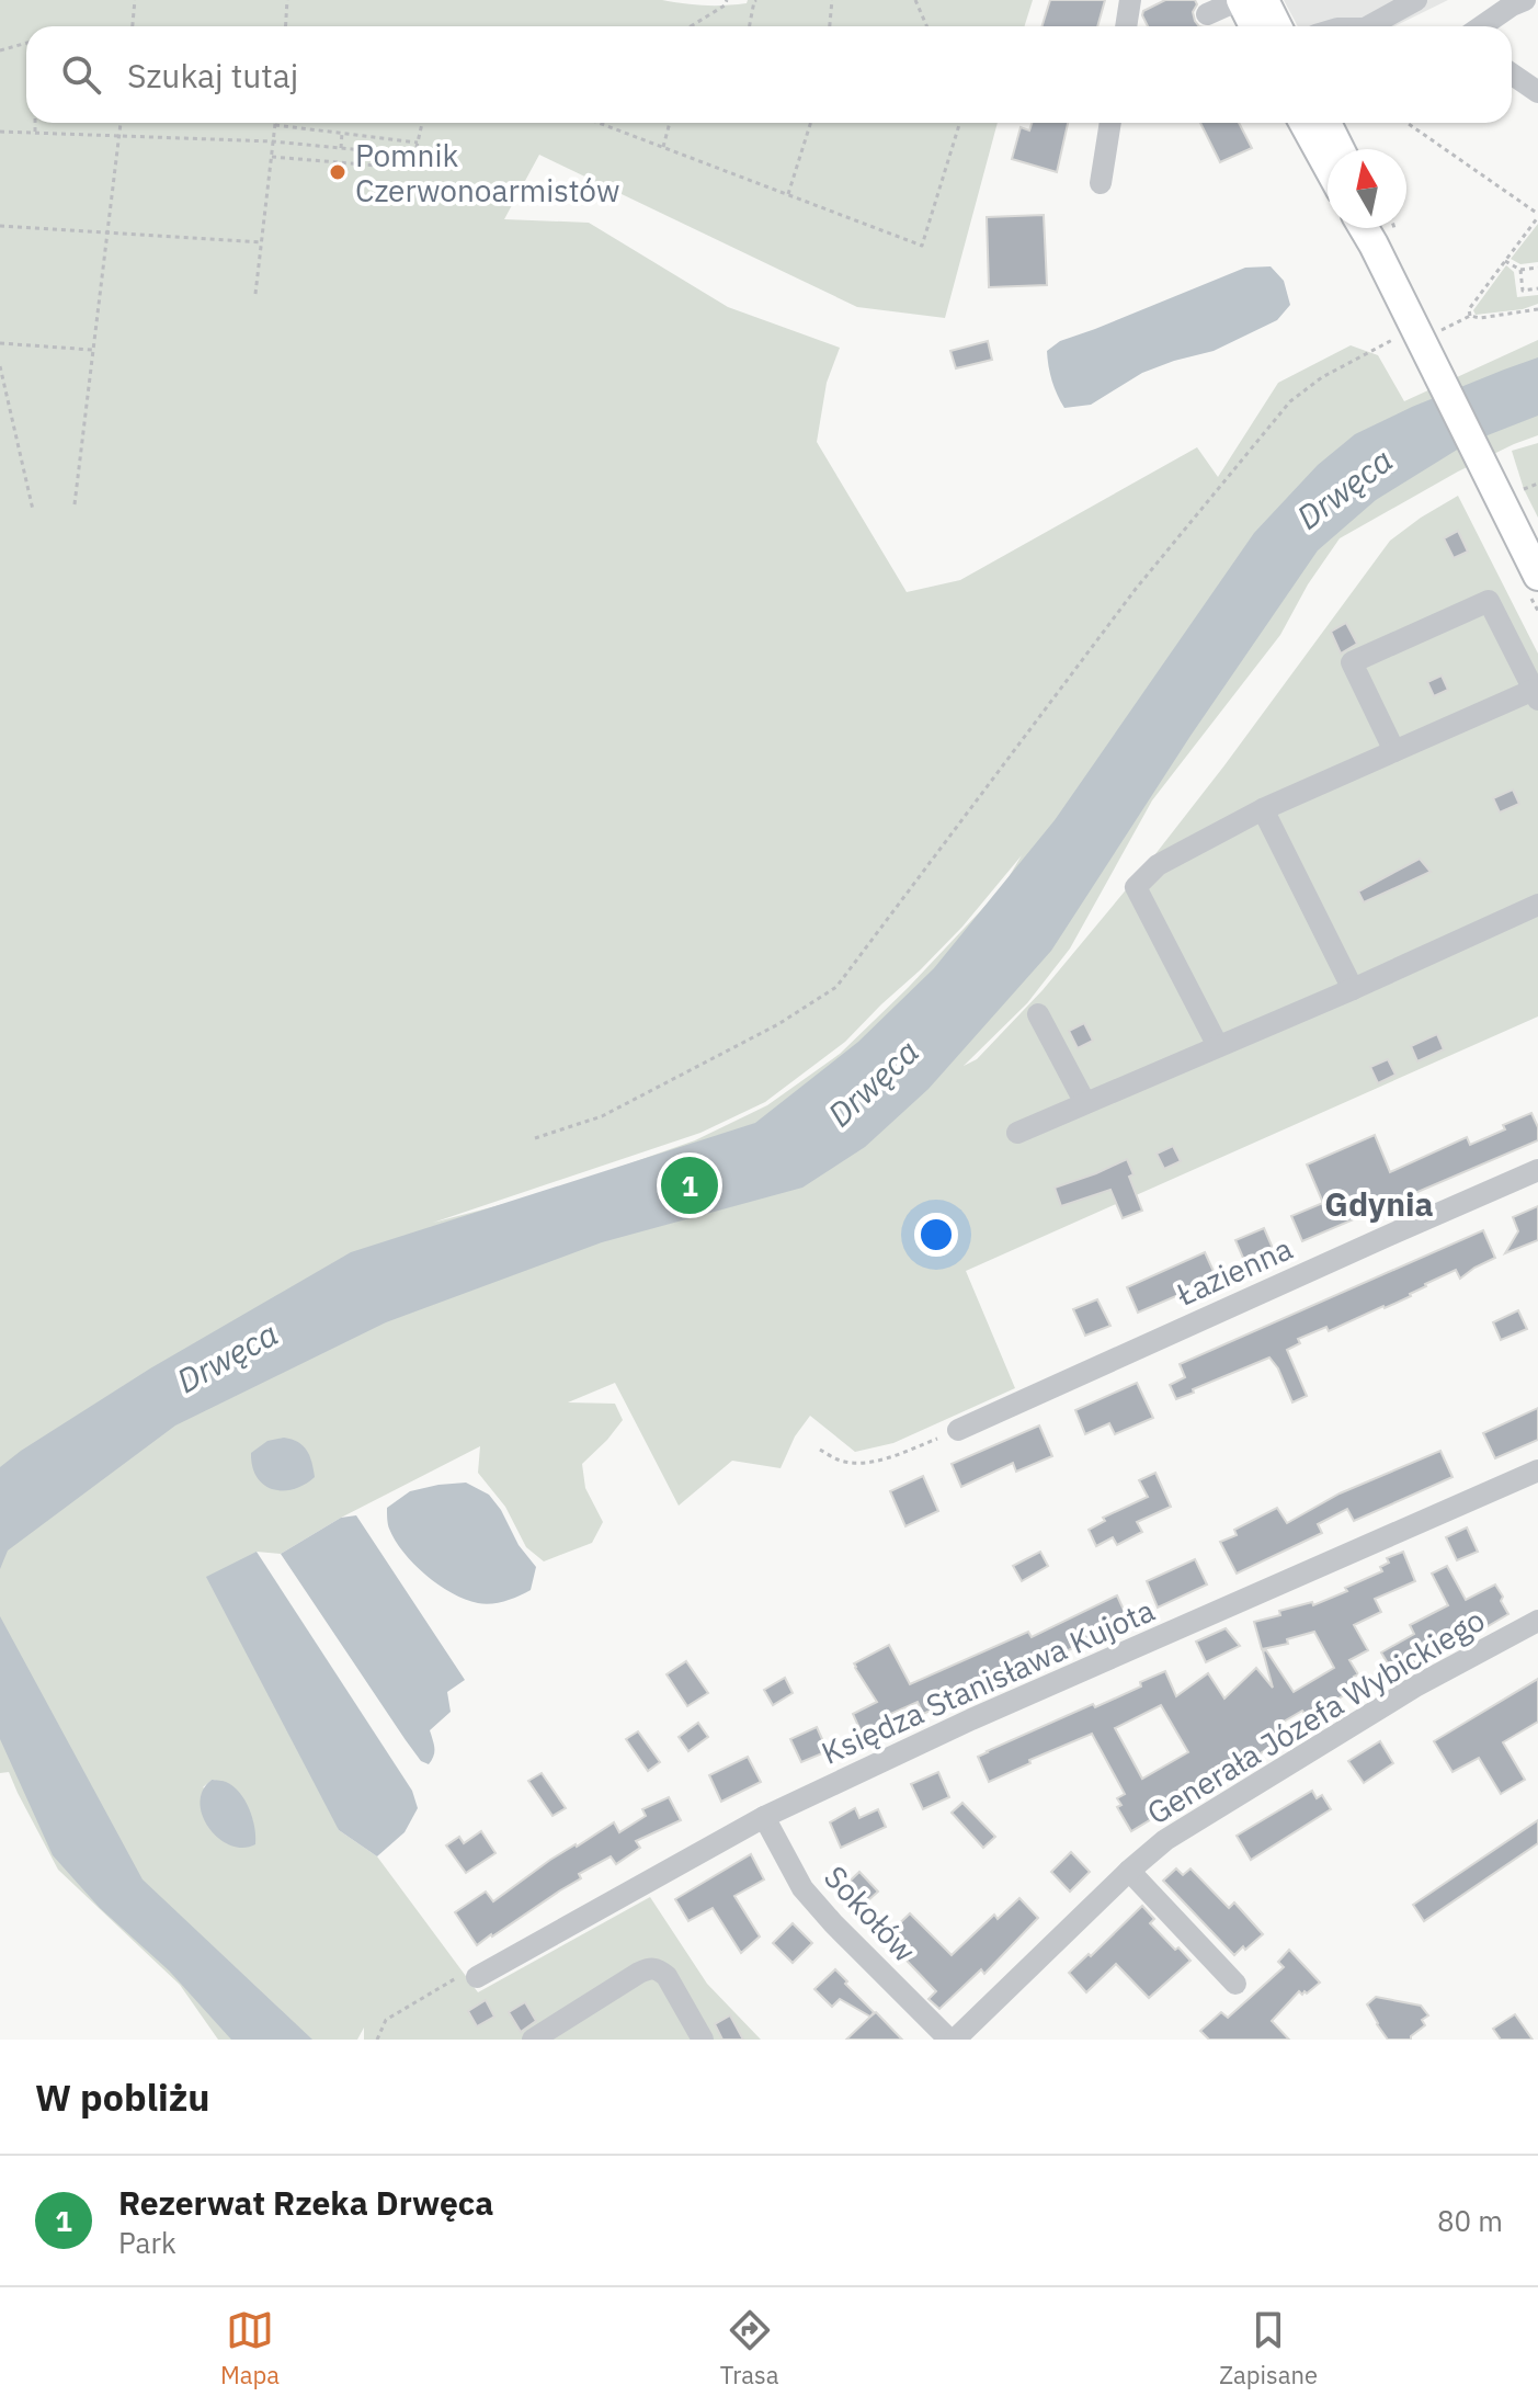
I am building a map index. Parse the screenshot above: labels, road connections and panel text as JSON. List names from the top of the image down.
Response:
{
  "streets": {
    "street": [
      "Łazienna",
      "Księdza Stanisława Kujota",
      "Generała Józefa Wybickiego",
      "Sokołów"
    ]
  },
  "crossings": [
    ["Księdza Stanisława Kujota", "Sokołów"],
    ["Generała Józefa Wybickiego", "Sokołów"]
  ],
  "districts": ["Gdynia"],
  "water": ["Drwęca"],
  "places": ["Pomnik Czerwonoarmistów"],
  "north": "top",
  "page": {
    "search": "Szukaj tutaj",
    "pins": "1",
    "heading": "W pobliżu",
    "list": [
      {
        "mark": "1",
        "name": "Rezerwat Rzeka Drwęca",
        "note": "Park",
        "value": "80 m"
      }
    ],
    "nav": ["Mapa", "Trasa", "Zapisane"]
  }
}
